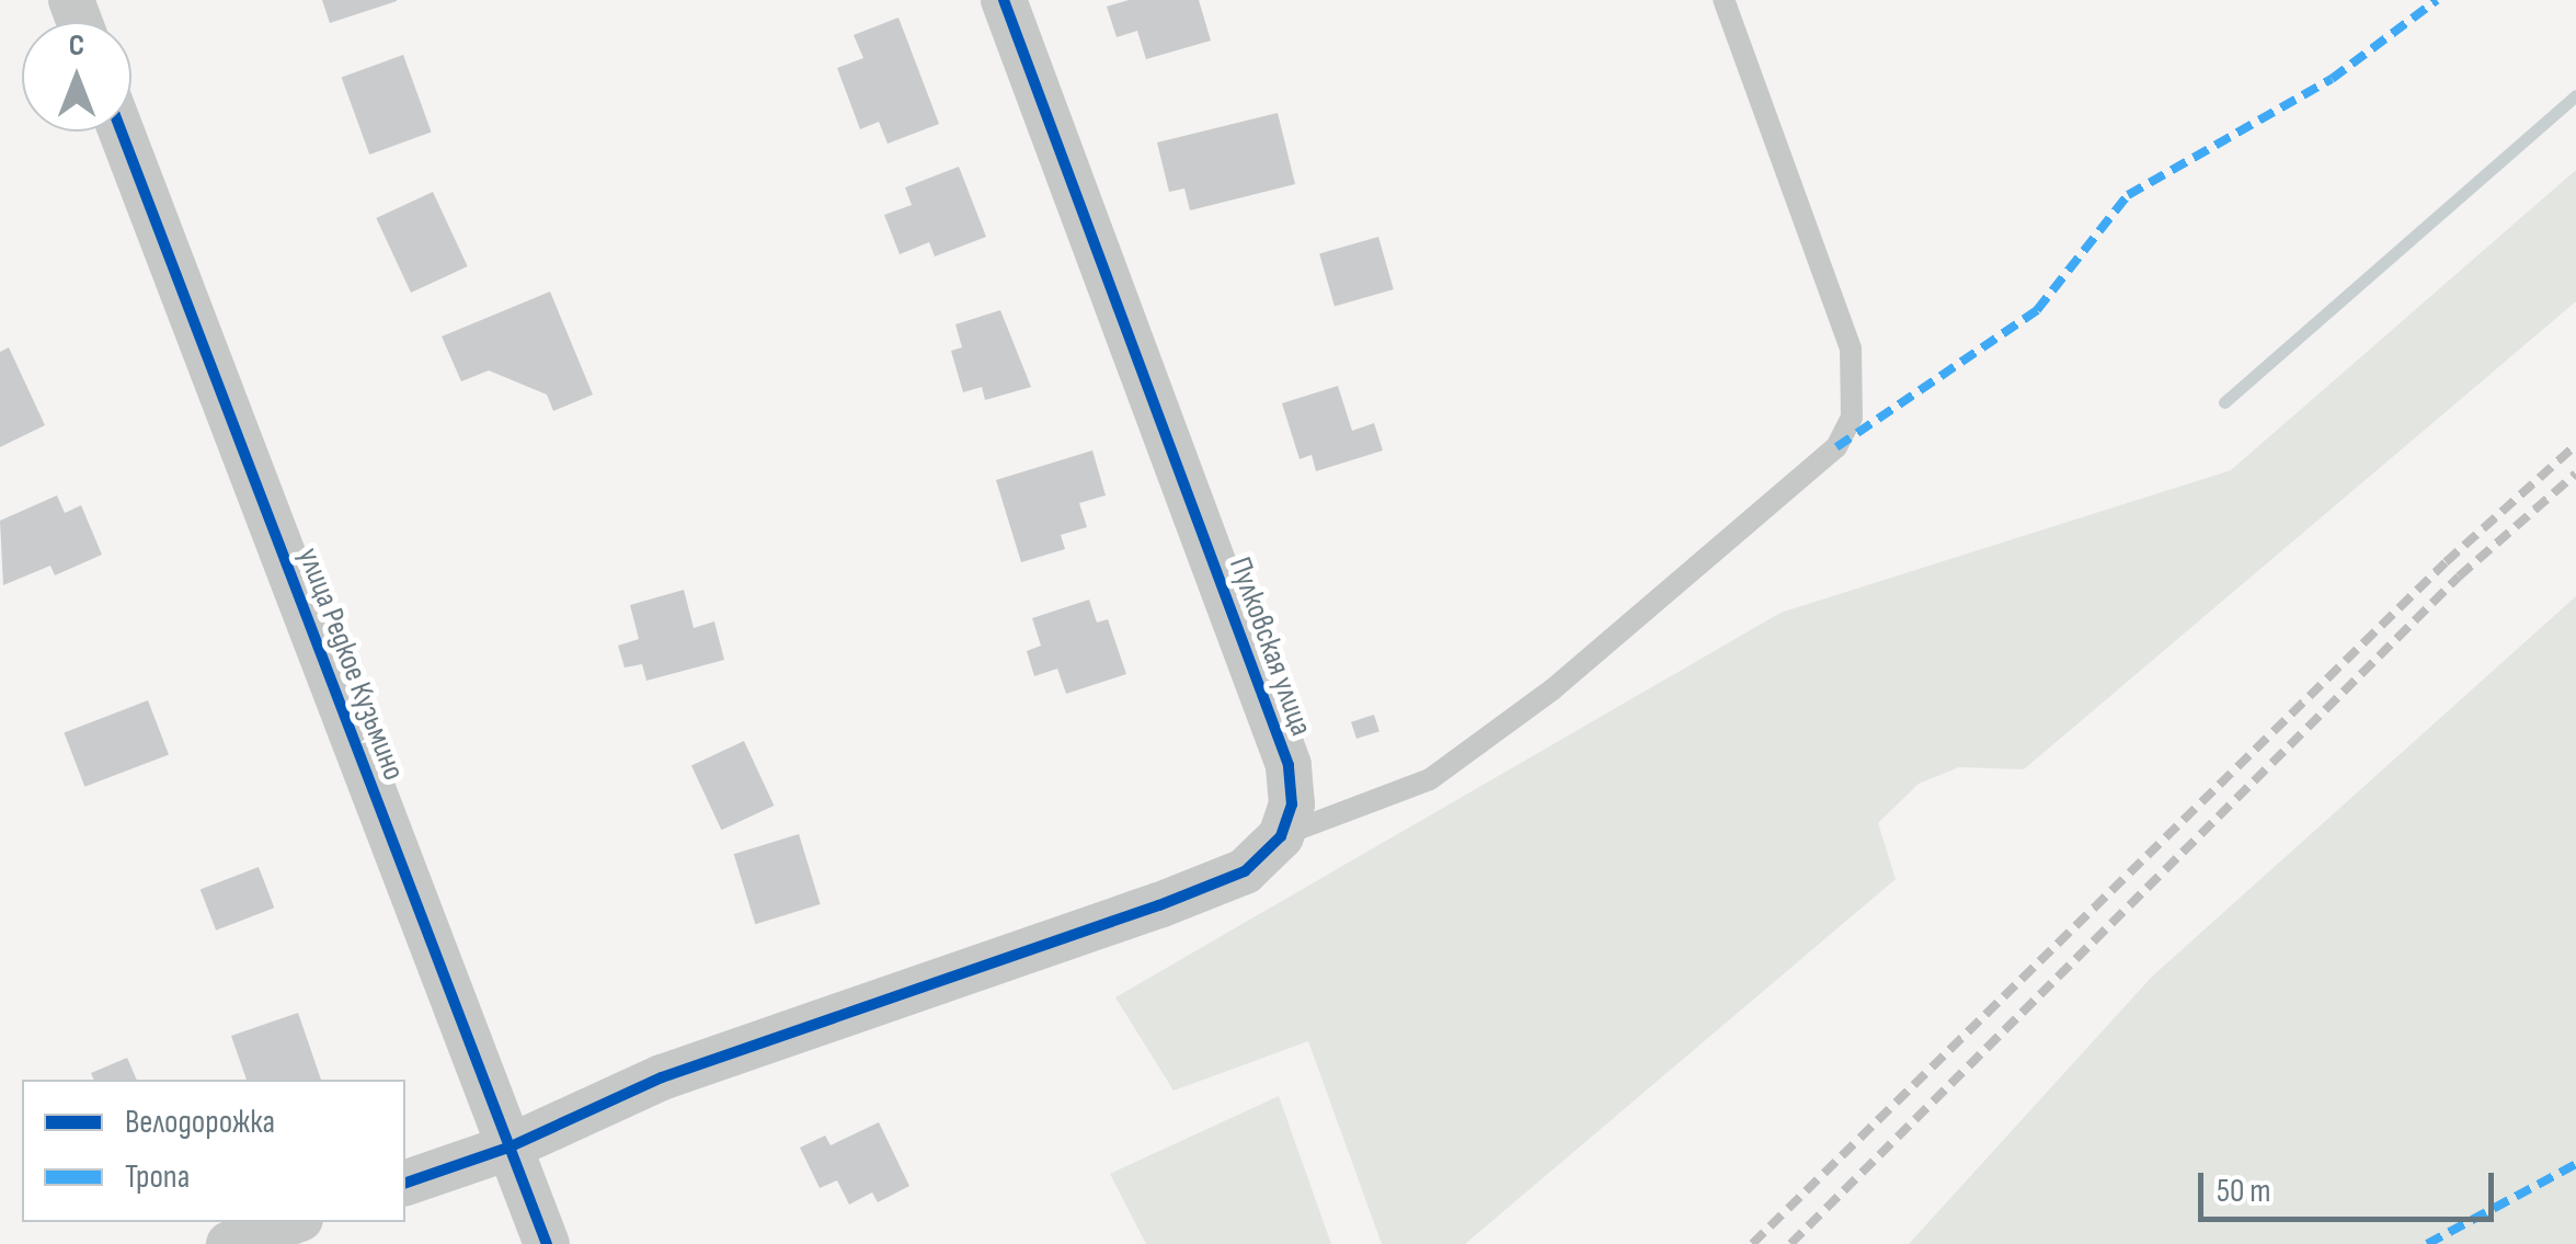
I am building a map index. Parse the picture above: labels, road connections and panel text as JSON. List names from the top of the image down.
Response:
{
  "streets": {
    "street": ["Пулковская улица", "улица Редкое Кузьмино"]
  },
  "legend": ["Велодорожка", "Тропа"],
  "scale_bar": "50 m",
  "north": "top"
}
